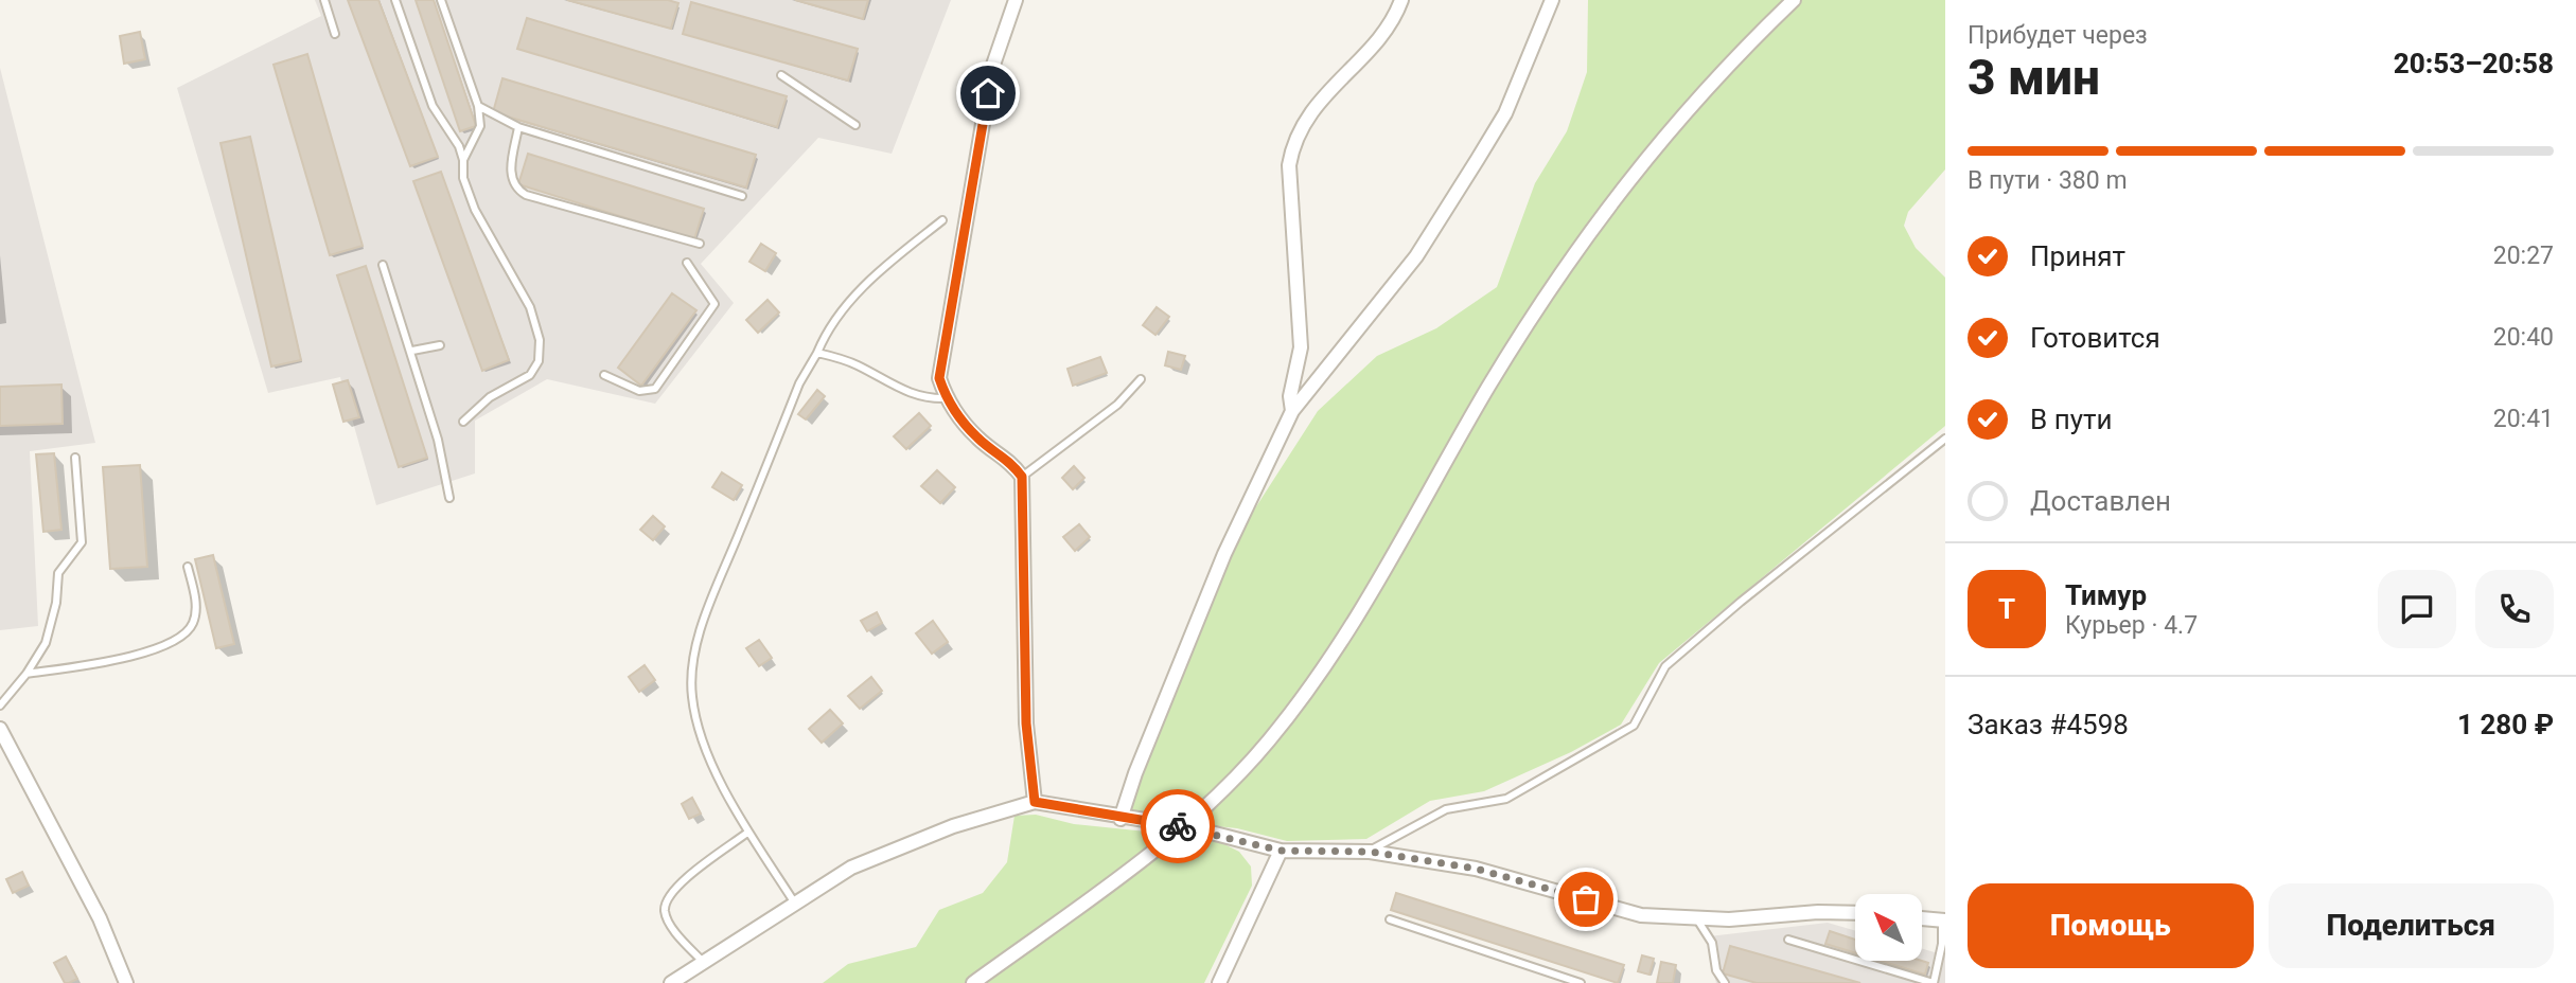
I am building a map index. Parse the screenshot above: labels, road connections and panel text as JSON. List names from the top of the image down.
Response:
{
  "north": "top left",
  "page": {
    "heading": ["3 мин", "Прибудет через", "20:53–20:58"],
    "panel": [
      "Тимур",
      "Курьер · 4.7",
      "Заказ #4598",
      "1 280 ₽"
    ],
    "bar": "В пути · 380 m",
    "list": [
      ["Принят", "20:27"],
      ["Готовится", "20:40"],
      ["В пути", "20:41"],
      "Доставлен"
    ],
    "round": "Т",
    "buttons": ["Помощь", "Поделиться"]
  }
}
